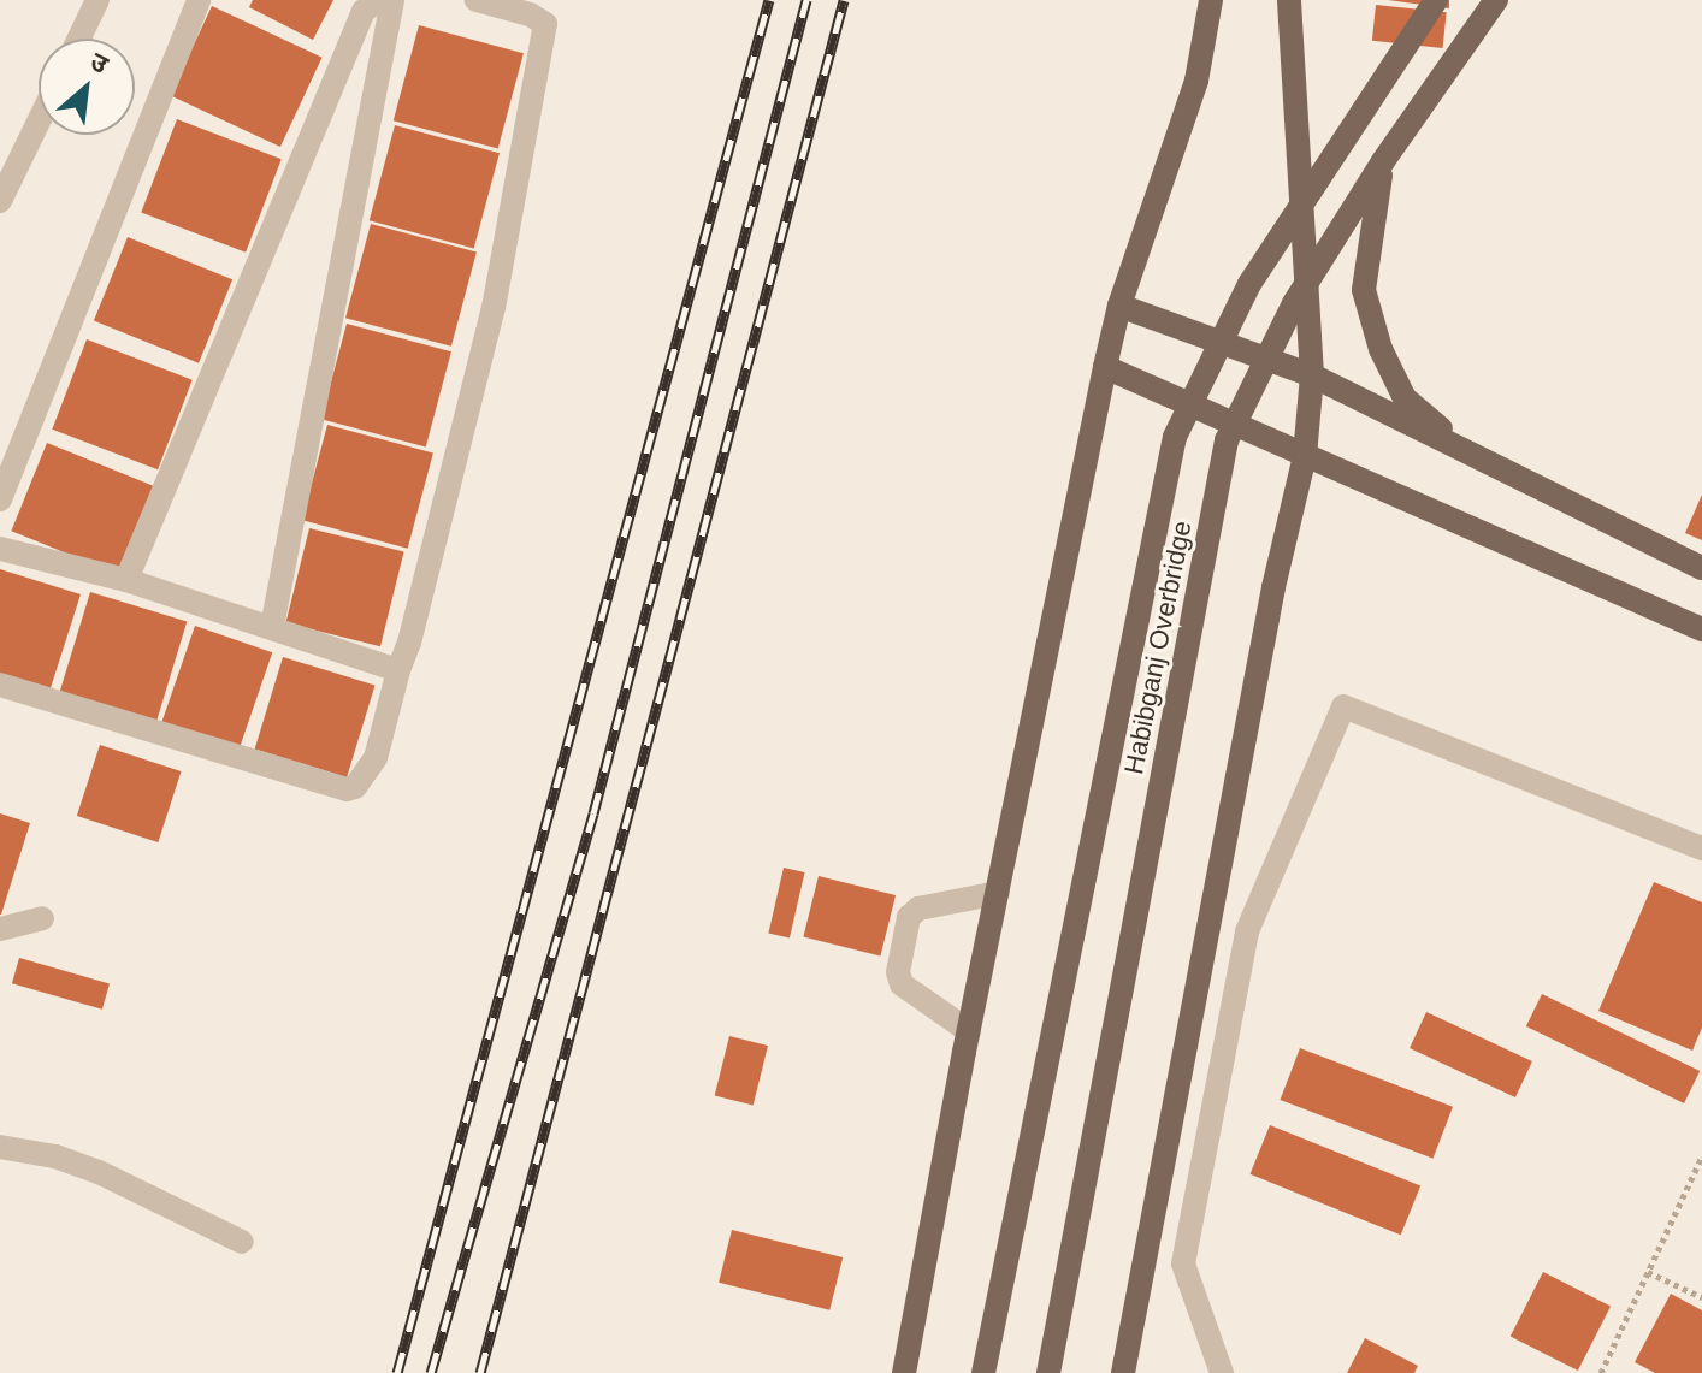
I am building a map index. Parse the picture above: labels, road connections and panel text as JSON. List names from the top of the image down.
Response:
{
  "streets": {
    "main road": ["Habibganj Overbridge"]
  },
  "north": "top right"
}
